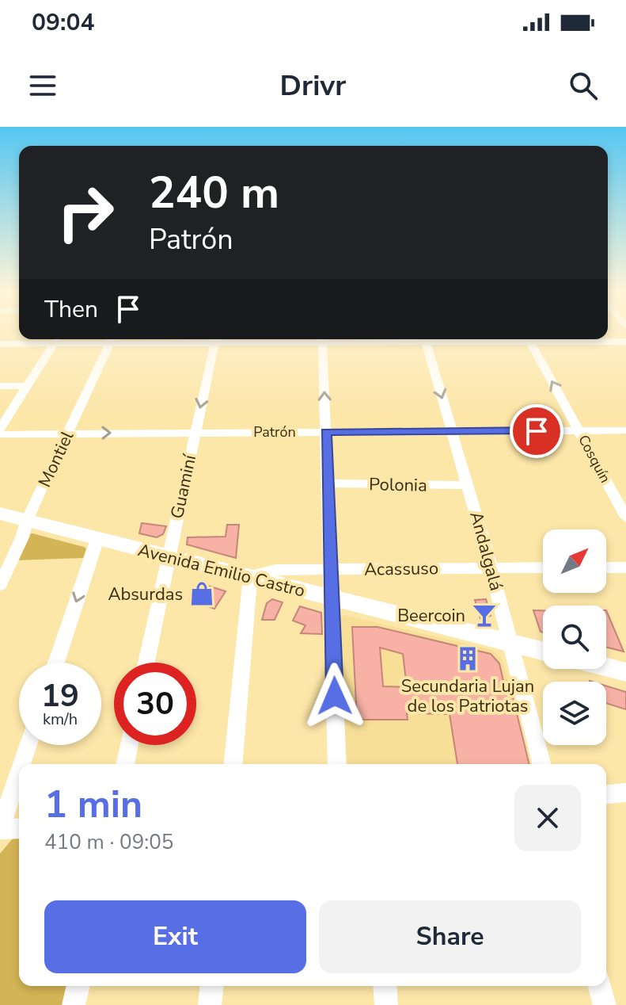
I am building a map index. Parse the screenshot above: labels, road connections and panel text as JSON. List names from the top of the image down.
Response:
{
  "streets": {
    "main road": ["Avenida Emilio Castro"],
    "street": [
      "Patrón",
      "Montiel",
      "Cosquín",
      "Polonia",
      "Guaminí",
      "Andalgalá",
      "Acassuso"
    ]
  },
  "crossings": [
    ["Patrón", "Montiel"],
    ["Patrón", "Cosquín"],
    ["Patrón", "Guaminí"],
    ["Patrón", "Andalgalá"],
    ["Montiel", "Avenida Emilio Castro"],
    ["Polonia", "Andalgalá"],
    ["Guaminí", "Avenida Emilio Castro"],
    ["Andalgalá", "Acassuso"],
    ["Andalgalá", "Avenida Emilio Castro"],
    ["Acassuso", "Avenida Emilio Castro"]
  ],
  "one_way": ["Cosquín"],
  "places": {
    "shop": ["Absurdas"],
    "bar": ["Beercoin"],
    "building": ["Secundaria Lujan de los Patriotas"]
  },
  "north": "top right",
  "page": {
    "status": "09:04",
    "header": "Drivr",
    "turn": ["240 m", "Patrón"],
    "then": "Then",
    "speed": "19 km/h",
    "limit": "30",
    "heading": ["1 min", "410 m · 09:05"],
    "buttons": ["Exit", "Share"]
  }
}
